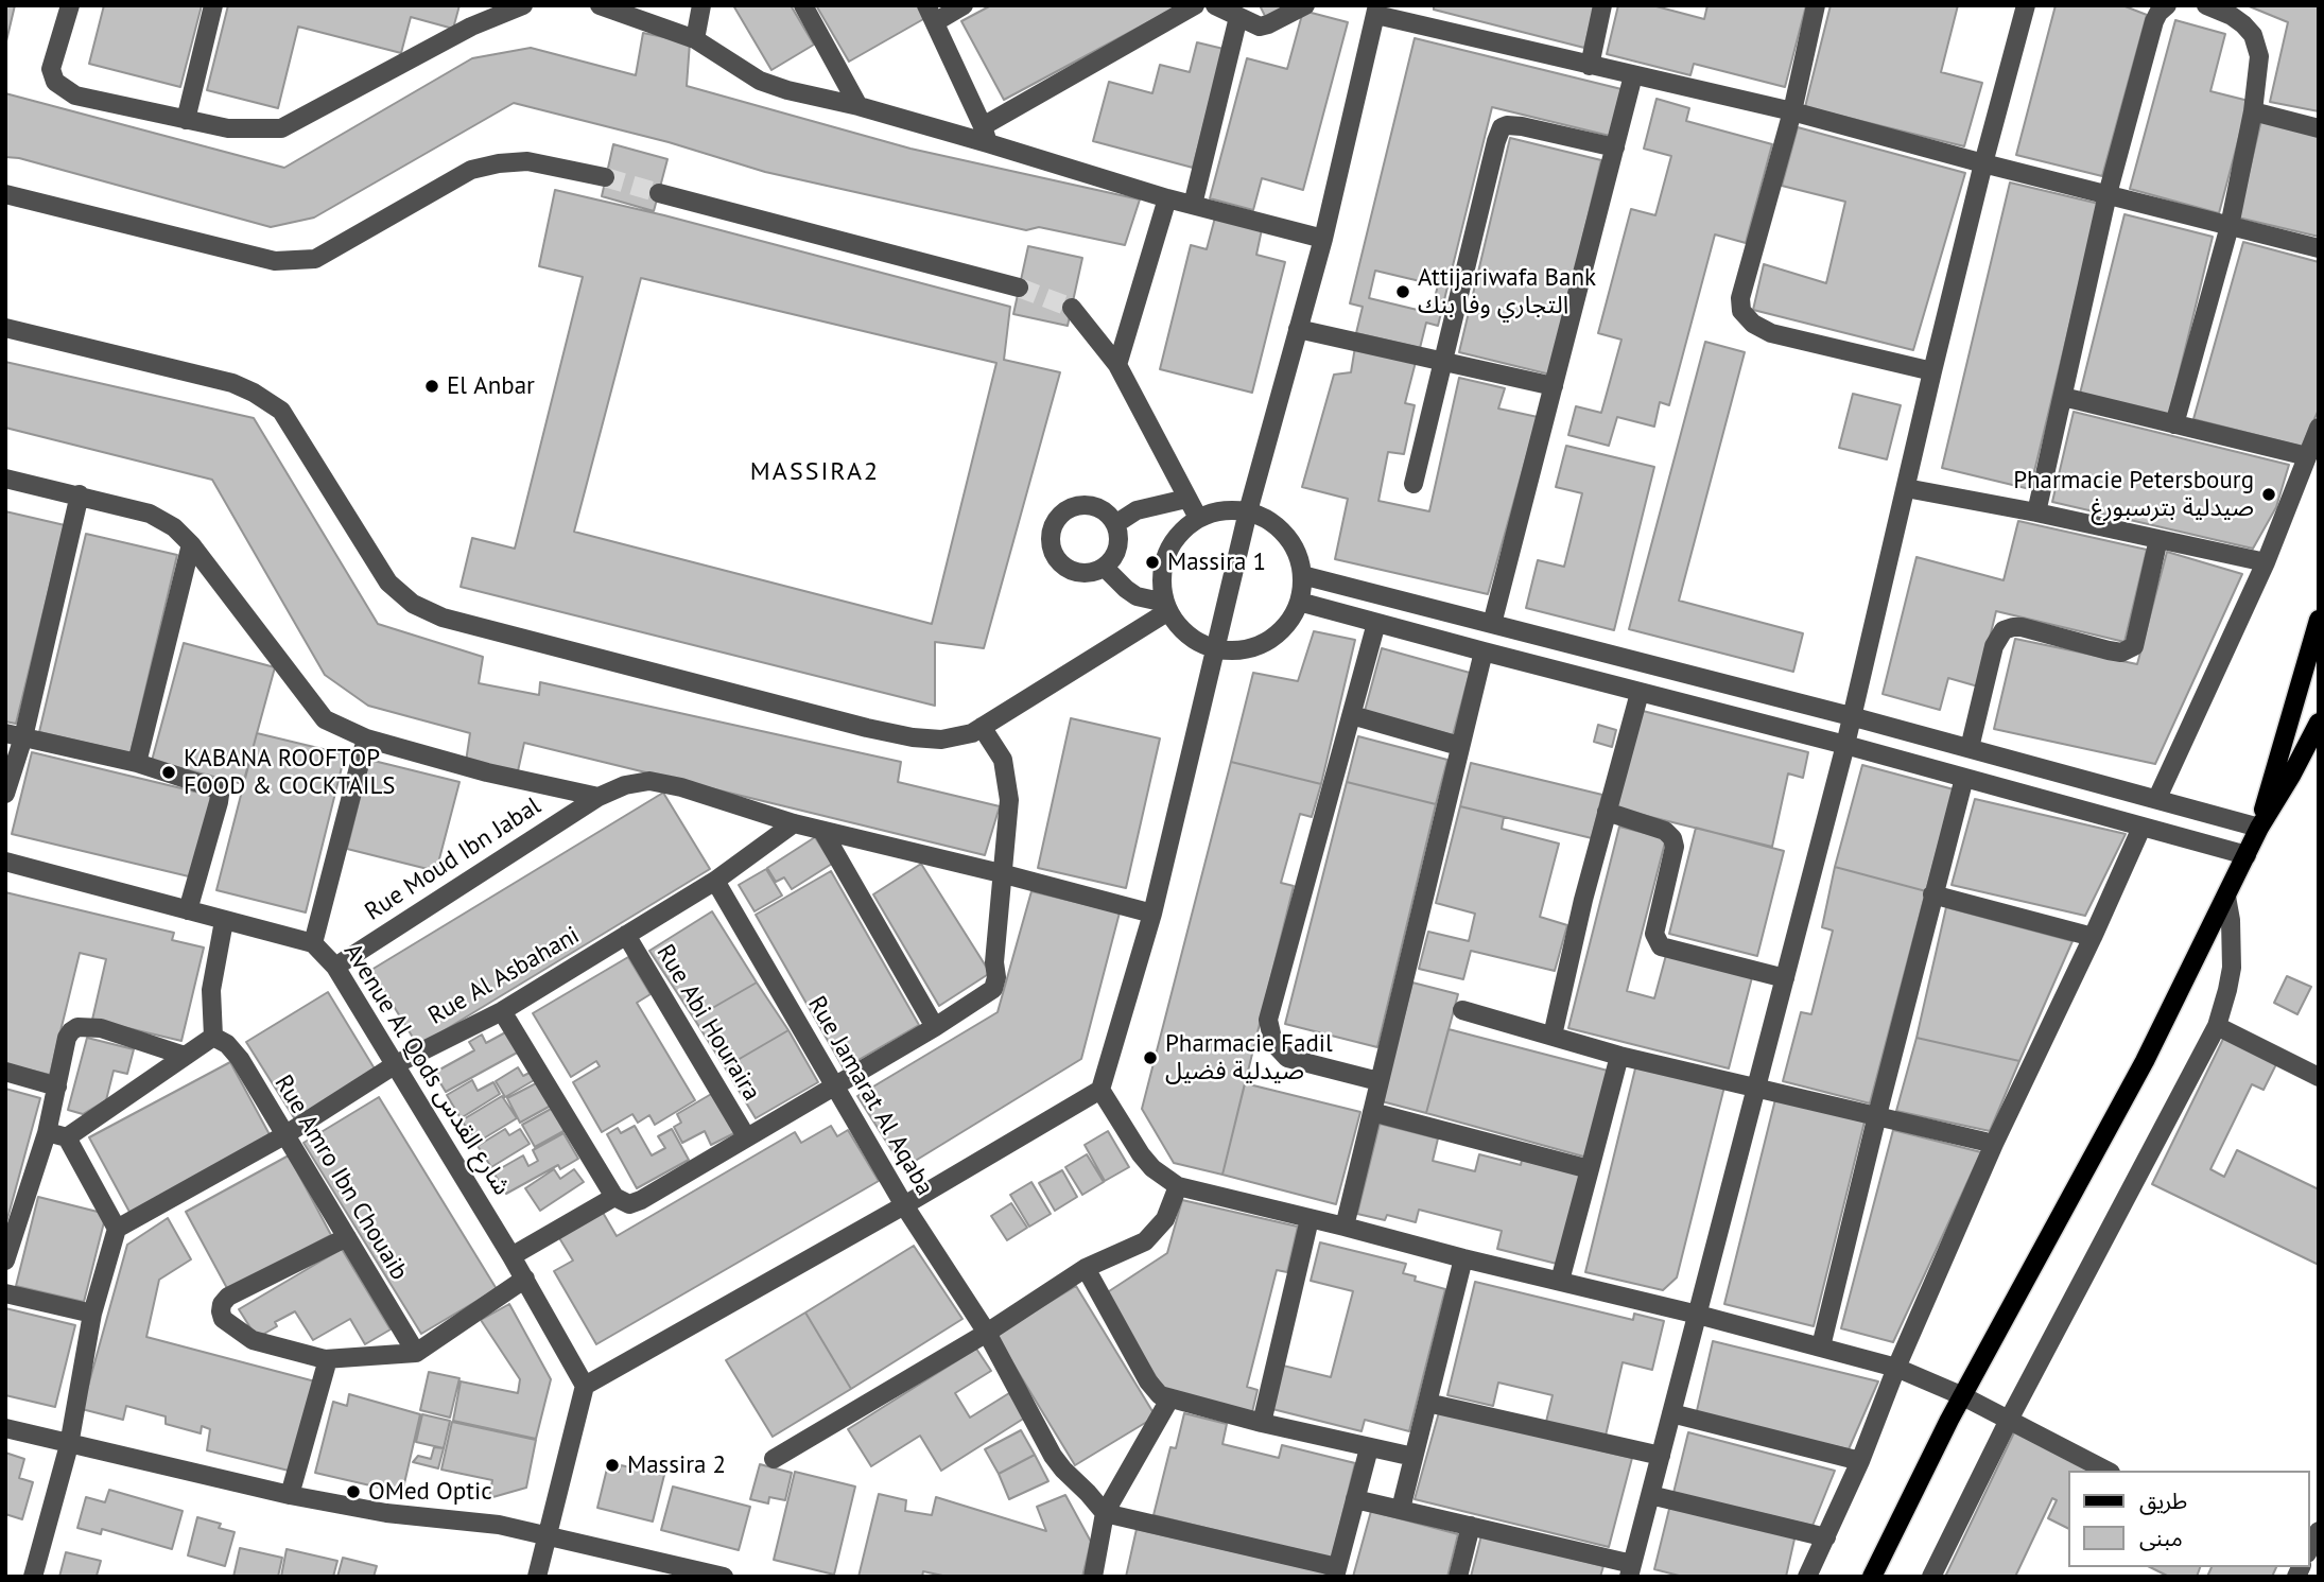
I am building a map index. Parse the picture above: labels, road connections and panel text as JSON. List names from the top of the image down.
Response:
{
  "streets": {
    "street": [
      "Rue Moud Ibn Jabal",
      "Rue Al Asbahani",
      "Rue Abi Houraira",
      "Avenue Al Qods شارع القدس",
      "Rue Jamarat Al Aqaba",
      "Rue Amro Ibn Chouaib"
    ]
  },
  "crossings": [
    ["Rue Moud Ibn Jabal", "Rue Al Asbahani"],
    ["Rue Moud Ibn Jabal", "Avenue Al Qods شارع القدس"],
    ["Rue Al Asbahani", "Rue Abi Houraira"],
    ["Rue Al Asbahani", "Avenue Al Qods شارع القدس"],
    ["Rue Al Asbahani", "Rue Jamarat Al Aqaba"],
    ["Rue Al Asbahani", "Rue Amro Ibn Chouaib"]
  ],
  "districts": ["MASSIRA2"],
  "places": [
    "Attijariwafa Bank التجاري وفا بنك",
    "El Anbar",
    "Pharmacie Petersbourg صيدلية بترسبورغ",
    "Massira 1",
    "KABANA ROOFTOP FOOD & COCKTAILS",
    "Pharmacie Fadil صيدلية فضيل",
    "Massira 2",
    "OMed Optic"
  ],
  "legend": ["طريق", "مبنى"]
}
